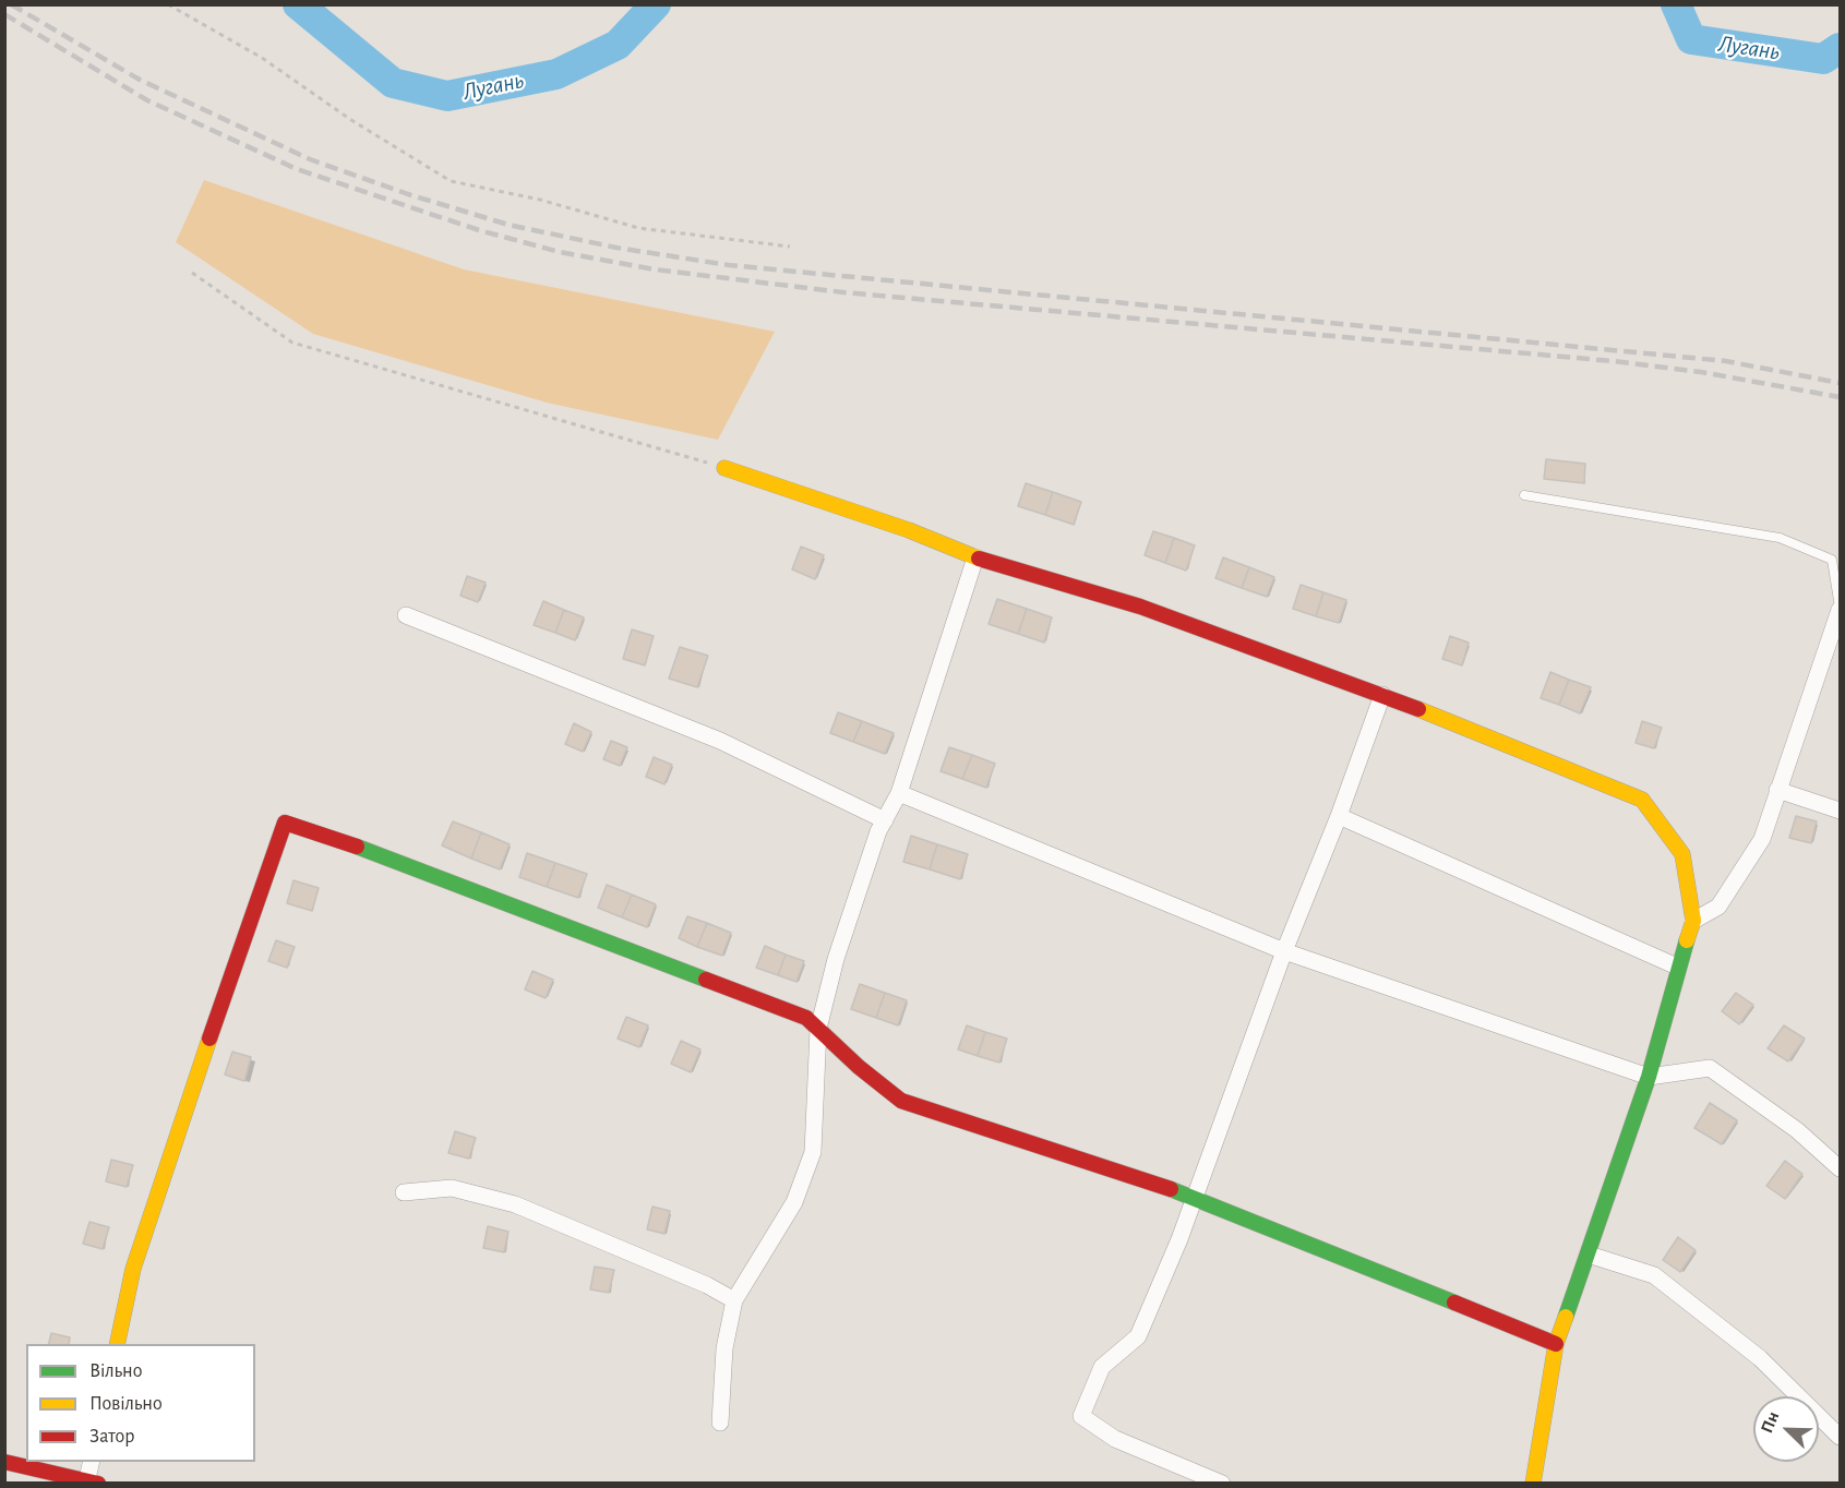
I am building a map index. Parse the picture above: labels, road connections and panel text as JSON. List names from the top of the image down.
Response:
{
  "water": ["Лугань"],
  "legend": ["Вільно", "Повільно", "Затор"],
  "north": "top left"
}
